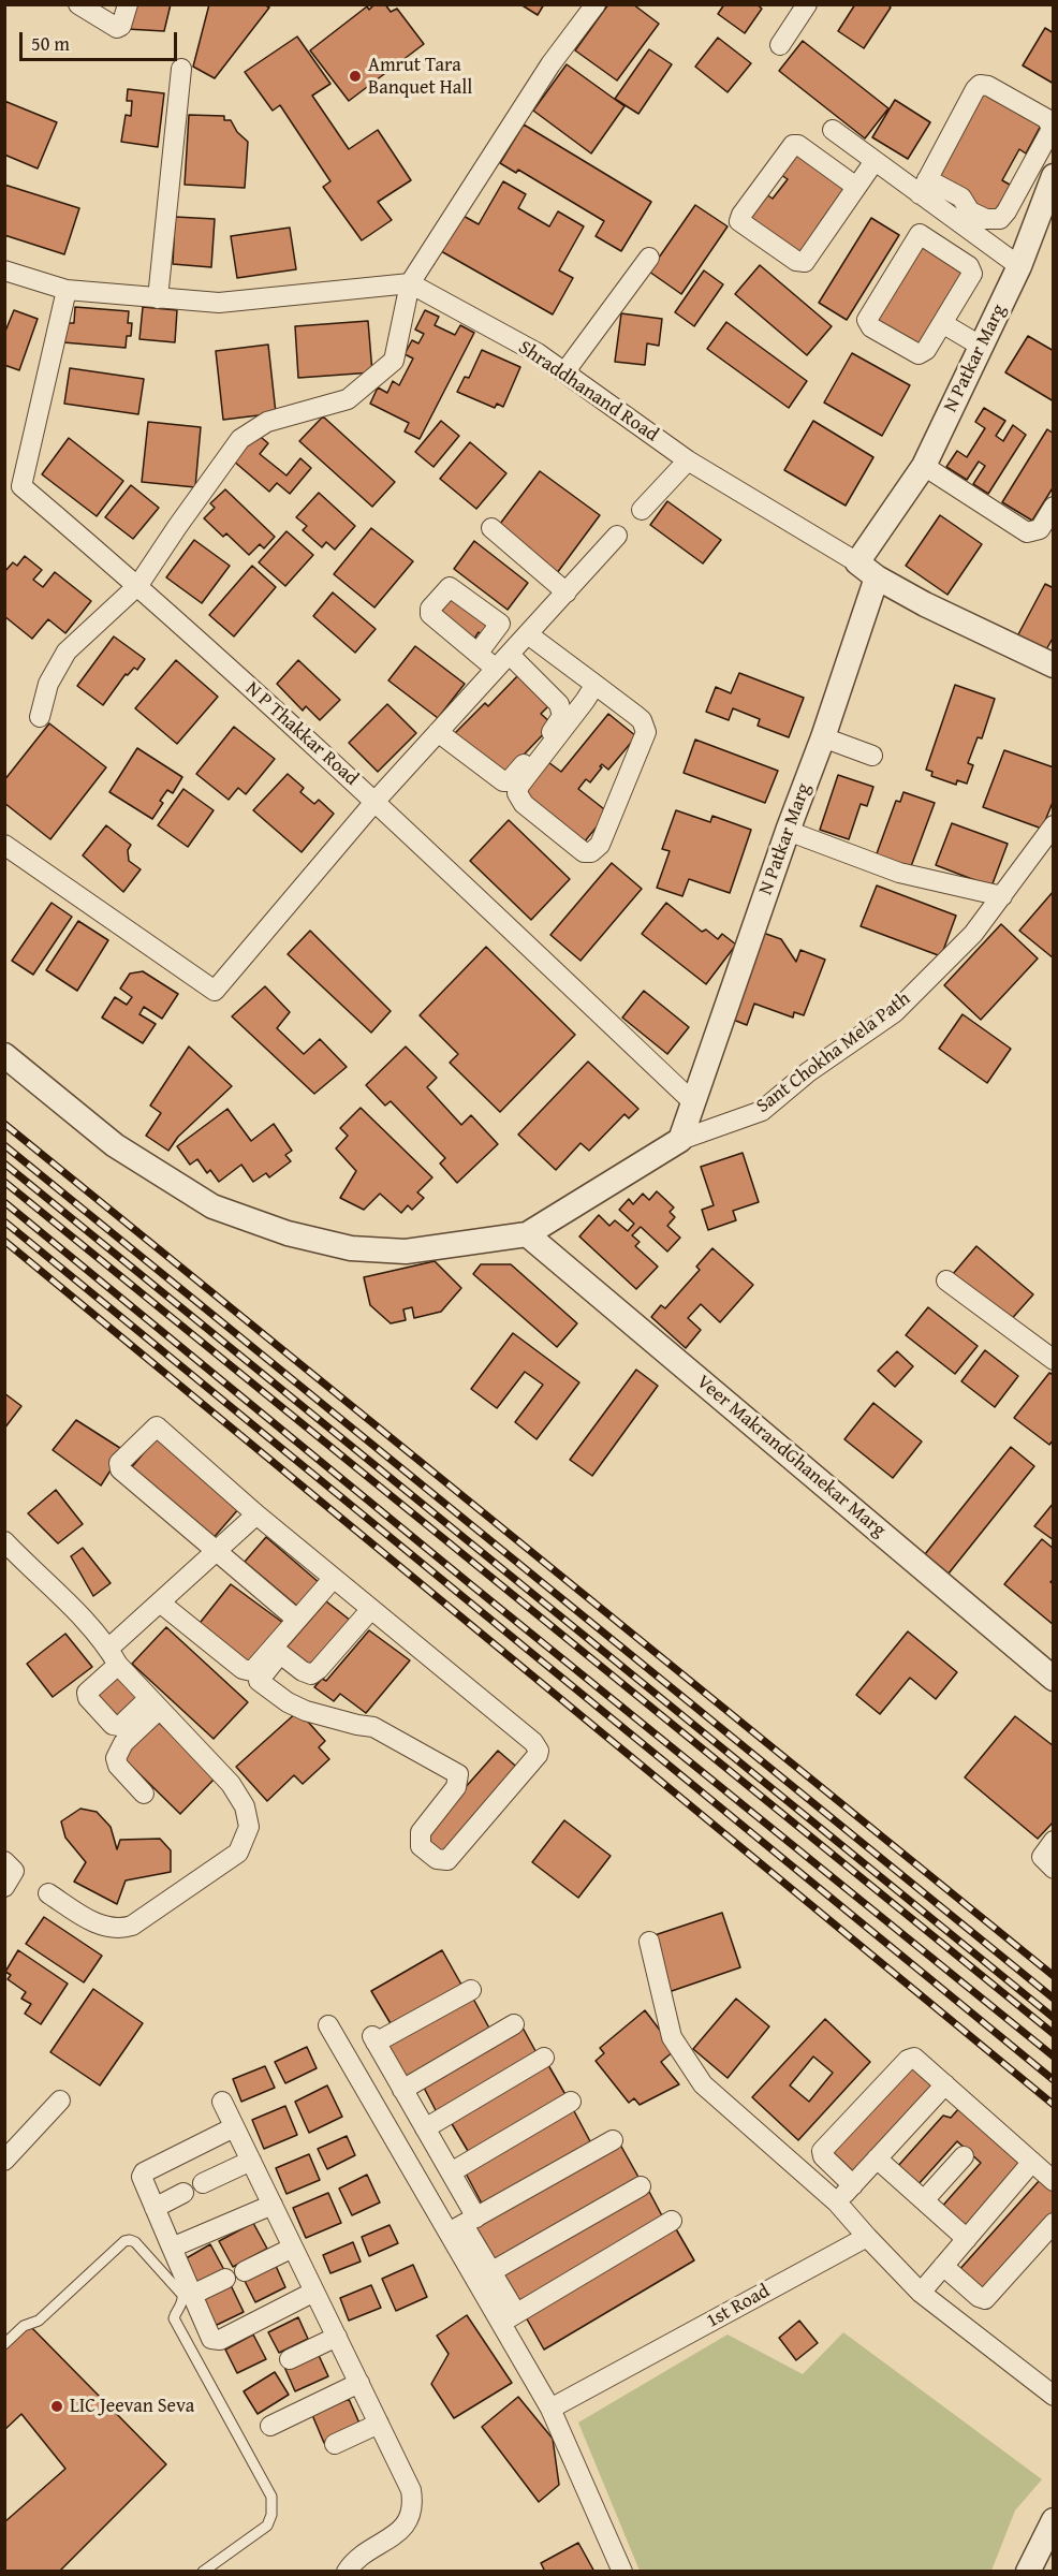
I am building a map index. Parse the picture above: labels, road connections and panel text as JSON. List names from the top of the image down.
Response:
{
  "streets": {
    "street": [
      "N Patkar Marg",
      "Shraddhanand Road",
      "N P Thakkar Road",
      "Sant Chokha Mela Path",
      "Veer MakrandGhanekar Marg",
      "1st Road"
    ]
  },
  "crossings": [
    ["N Patkar Marg", "Shraddhanand Road"],
    ["N Patkar Marg", "N P Thakkar Road"],
    ["Sant Chokha Mela Path", "Veer MakrandGhanekar Marg"]
  ],
  "places": ["Amrut Tara Banquet Hall", "LIC Jeevan Seva"],
  "scale_bar": "50 m"
}
